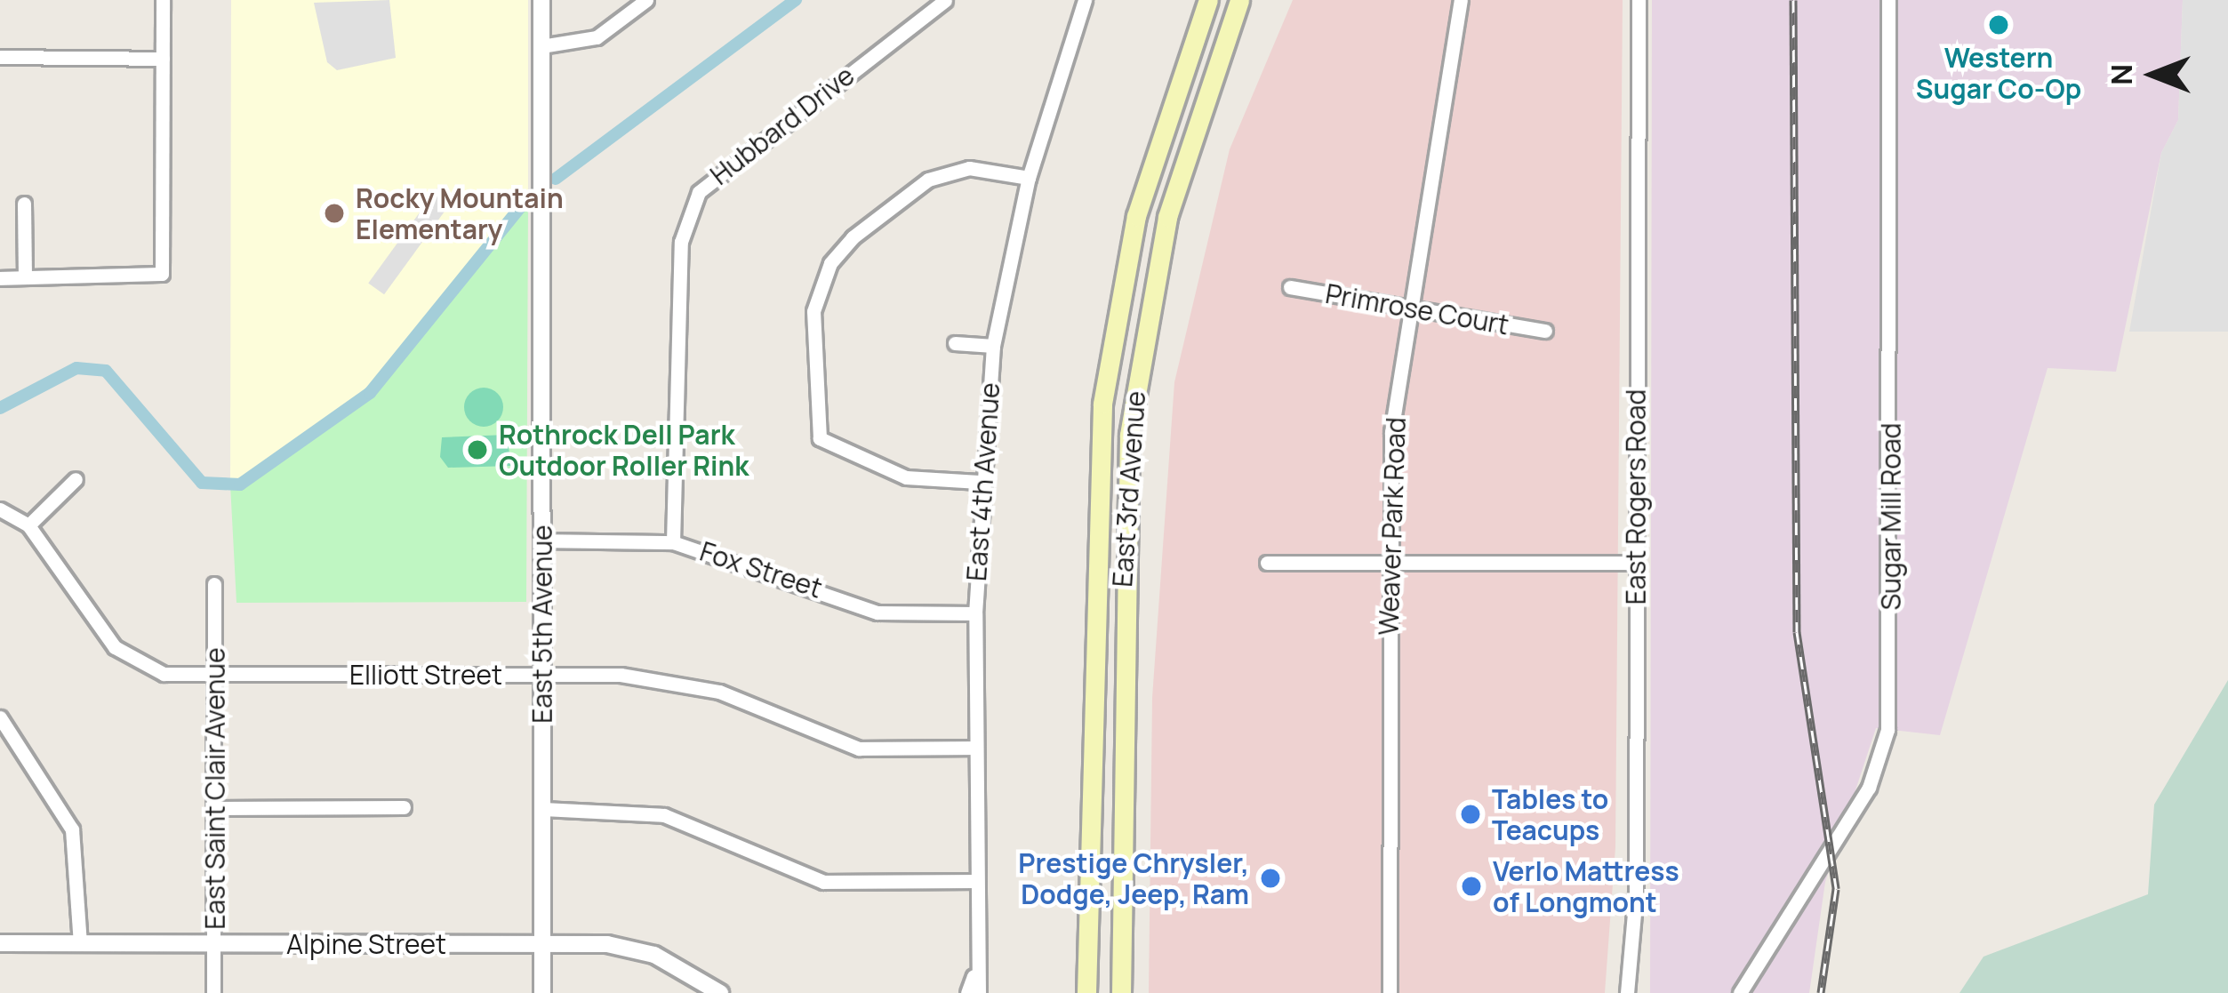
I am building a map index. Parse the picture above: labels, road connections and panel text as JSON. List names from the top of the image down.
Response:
{
  "streets": {
    "main road": ["East 3rd Avenue"],
    "street": [
      "Hubbard Drive",
      "Primrose Court",
      "East 4th Avenue",
      "East Rogers Road",
      "Sugar Mill Road",
      "Weaver Park Road",
      "Fox Street",
      "East 5th Avenue",
      "Elliott Street",
      "East Saint Clair Avenue",
      "Alpine Street"
    ]
  },
  "crossings": [
    ["Hubbard Drive", "Fox Street"],
    ["Primrose Court", "Weaver Park Road"],
    ["East 4th Avenue", "Fox Street"],
    ["East 4th Avenue", "Elliott Street"],
    ["Fox Street", "East 5th Avenue"],
    ["East 5th Avenue", "Elliott Street"],
    ["East 5th Avenue", "Alpine Street"],
    ["Elliott Street", "East Saint Clair Avenue"],
    ["East Saint Clair Avenue", "Alpine Street"]
  ],
  "places": [
    "Western Sugar Co-Op",
    "Rocky Mountain Elementary",
    "Rothrock Dell Park Outdoor Roller Rink",
    "Tables to Teacups",
    "Prestige Chrysler, Dodge, Jeep, Ram",
    "Verlo Mattress of Longmont"
  ],
  "north": "left"
}
